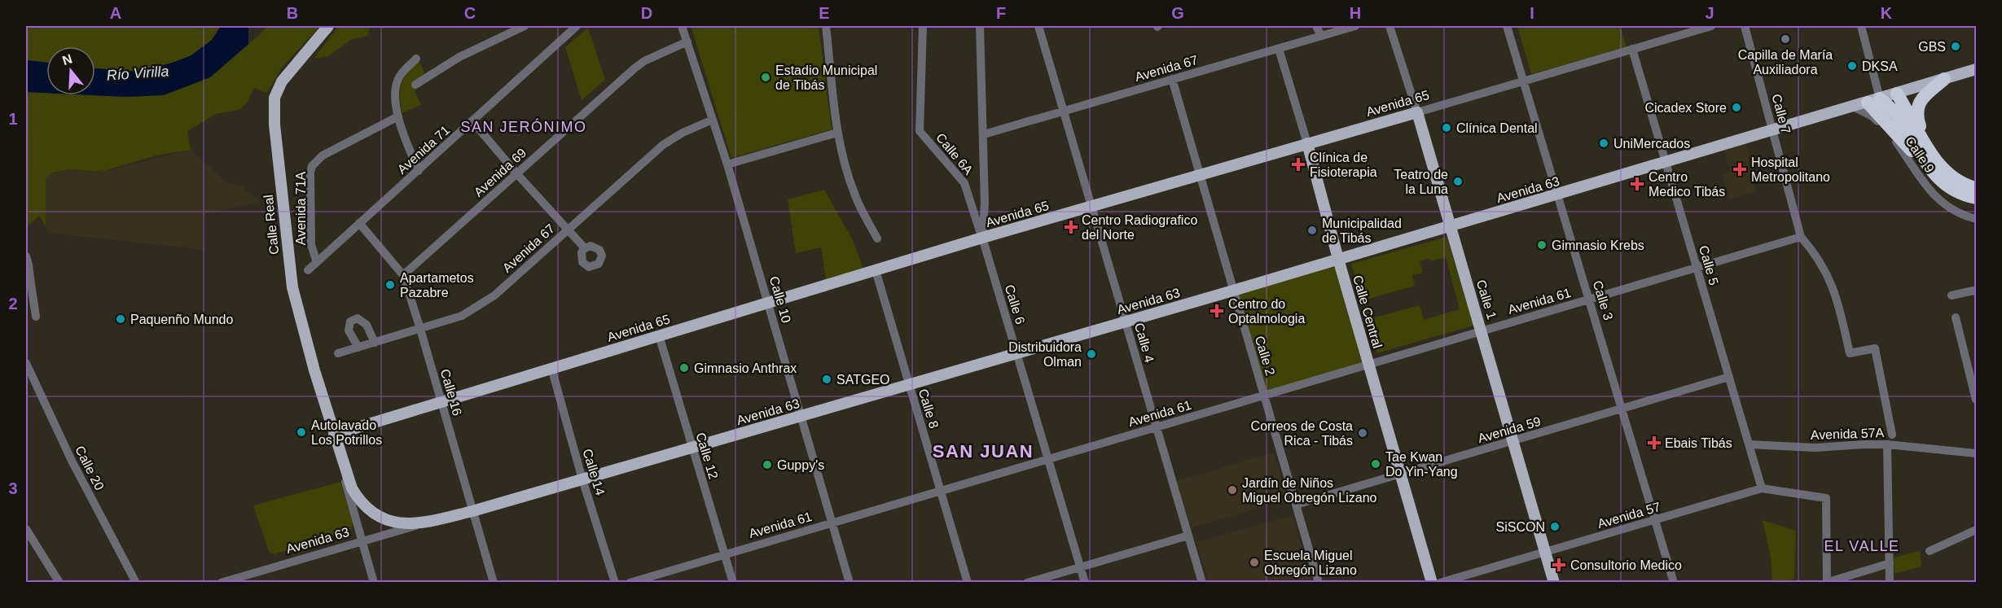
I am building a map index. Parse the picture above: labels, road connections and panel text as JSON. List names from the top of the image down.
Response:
{
  "streets": {
    "main road": [
      "Avenida 65",
      "Avenida 63",
      "Calle Real",
      "Calle 1",
      "Calle Central"
    ],
    "street": [
      "Avenida 67",
      "Calle 7",
      "Avenida 71",
      "Calle 6A",
      "Calle 9",
      "Avenida 69",
      "Avenida 71A",
      "Calle 5",
      "Calle 10",
      "Calle 3",
      "Avenida 61",
      "Calle 6",
      "Calle 4",
      "Calle 2",
      "Calle 16",
      "Calle 8",
      "Avenida 59",
      "Avenida 57A",
      "Calle 12",
      "Calle 20",
      "Calle 14",
      "Avenida 57"
    ]
  },
  "crossings": [
    ["Avenida 67", "Calle 10"],
    ["Avenida 67", "Calle 6"],
    ["Avenida 67", "Calle Central"],
    ["Avenida 67", "Calle 4"],
    ["Avenida 67", "Calle 2"],
    ["Avenida 67", "Calle 16"],
    ["Avenida 65", "Calle 6A"],
    ["Avenida 65", "Avenida 63"],
    ["Avenida 65", "Calle Real"],
    ["Avenida 65", "Calle 5"],
    ["Avenida 65", "Calle 10"],
    ["Avenida 65", "Calle 1"],
    ["Avenida 65", "Calle 3"],
    ["Avenida 65", "Calle 6"],
    ["Avenida 65", "Calle Central"],
    ["Avenida 65", "Calle 4"],
    ["Avenida 65", "Calle 2"],
    ["Avenida 65", "Calle 16"],
    ["Avenida 65", "Calle 8"],
    ["Avenida 65", "Calle 12"],
    ["Avenida 65", "Calle 14"],
    ["Calle 7", "Avenida 63"],
    ["Calle 7", "Avenida 61"],
    ["Avenida 71", "Avenida 71A"],
    ["Avenida 71", "Calle 16"],
    ["Calle 6A", "Calle 6"],
    ["Calle 9", "Avenida 63"],
    ["Avenida 69", "Calle 10"],
    ["Avenida 69", "Calle 16"],
    ["Avenida 63", "Calle Real"],
    ["Avenida 63", "Calle 5"],
    ["Avenida 63", "Calle 10"],
    ["Avenida 63", "Calle 1"],
    ["Avenida 63", "Calle 3"],
    ["Avenida 63", "Calle 6"],
    ["Avenida 63", "Calle Central"],
    ["Avenida 63", "Calle 4"],
    ["Avenida 63", "Calle 2"],
    ["Avenida 63", "Calle 16"],
    ["Avenida 63", "Calle 8"],
    ["Avenida 63", "Calle 12"],
    ["Avenida 63", "Calle 14"],
    ["Calle 5", "Avenida 61"],
    ["Calle 5", "Avenida 59"],
    ["Calle 5", "Avenida 57A"],
    ["Calle 5", "Avenida 57"],
    ["Calle 10", "Avenida 61"],
    ["Calle 1", "Avenida 61"],
    ["Calle 1", "Avenida 59"],
    ["Calle 1", "Avenida 57"],
    ["Calle 3", "Avenida 61"],
    ["Calle 3", "Avenida 59"],
    ["Calle 3", "Avenida 57"],
    ["Avenida 61", "Calle 6"],
    ["Avenida 61", "Calle Central"],
    ["Avenida 61", "Calle 4"],
    ["Avenida 61", "Calle 2"],
    ["Avenida 61", "Calle 8"],
    ["Avenida 61", "Calle 12"],
    ["Calle Central", "Avenida 59"],
    ["Calle 2", "Avenida 59"]
  ],
  "districts": ["SAN JERÓNIMO", "SAN JUAN", "EL VALLE"],
  "water": ["Río Virilla"],
  "places": {
    "other": [
      "Capilla de María Auxiliadora",
      "GBS",
      "DKSA",
      "Estadio Municipal de Tibás",
      "Cicadex Store",
      "Clínica Dental",
      "UniMercados",
      "Teatro de la Luna",
      "Municipalidad de Tibás",
      "Gimnasio Krebs",
      "Apartametos Pazabre",
      "Paquenño Mundo",
      "Distribuidora Olman",
      "Gimnasio Anthrax",
      "SATGEO",
      "Autolavado Los Potrillos",
      "Correos de Costa Rica - Tibás",
      "Tae Kwan Do Yin-Yang",
      "Guppy's",
      "Jardín de Niños Miguel Obregón Lizano",
      "SiSCON",
      "Escuela Miguel Obregón Lizano"
    ],
    "health": [
      "Clínica de Fisioterapia",
      "Hospital Metropolitano",
      "Centro Medico Tibás",
      "Centro Radiografico del Norte",
      "Centro do Optalmologia",
      "Ebais Tibás",
      "Consultorio Medico"
    ]
  },
  "north": "top",
  "grid": {
    "columns": [
      "A",
      "B",
      "C",
      "D",
      "E",
      "F",
      "G",
      "H",
      "I",
      "J",
      "K"
    ],
    "rows": ["1", "2", "3"]
  }
}
